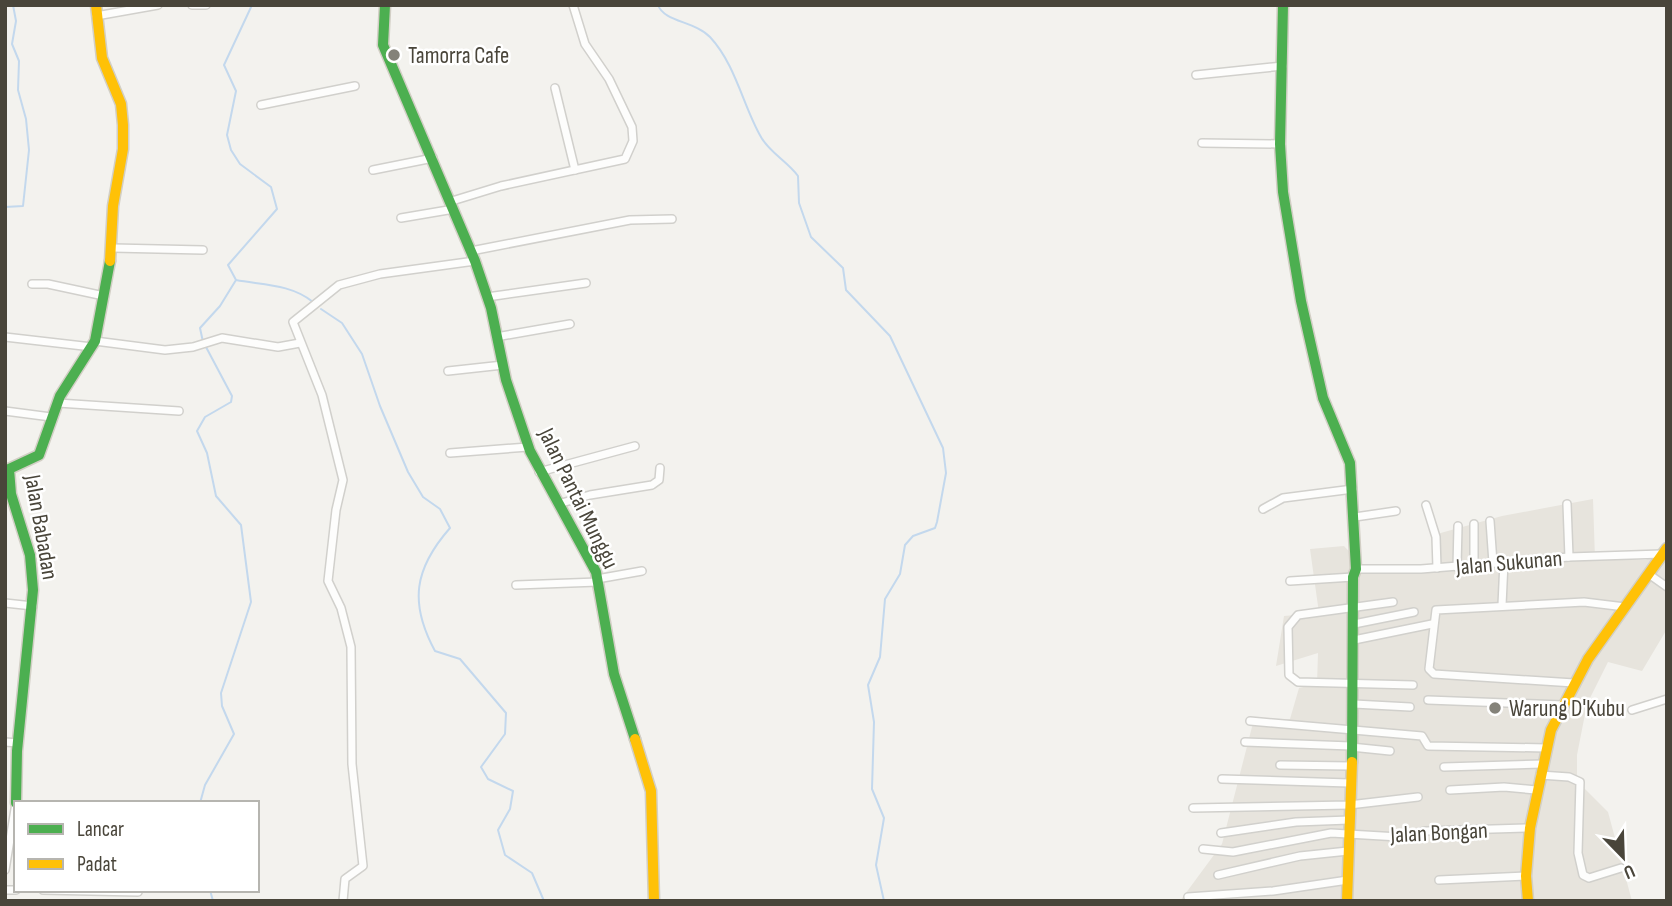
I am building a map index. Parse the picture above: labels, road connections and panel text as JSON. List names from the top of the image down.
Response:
{
  "streets": {
    "street": [
      "Jalan Pantai Munggu",
      "Jalan Babadan",
      "Jalan Sukunan",
      "Jalan Bongan"
    ]
  },
  "places": ["Tamorra Cafe", "Warung D'Kubu"],
  "legend": ["Lancar", "Padat"],
  "north": "bottom right"
}
